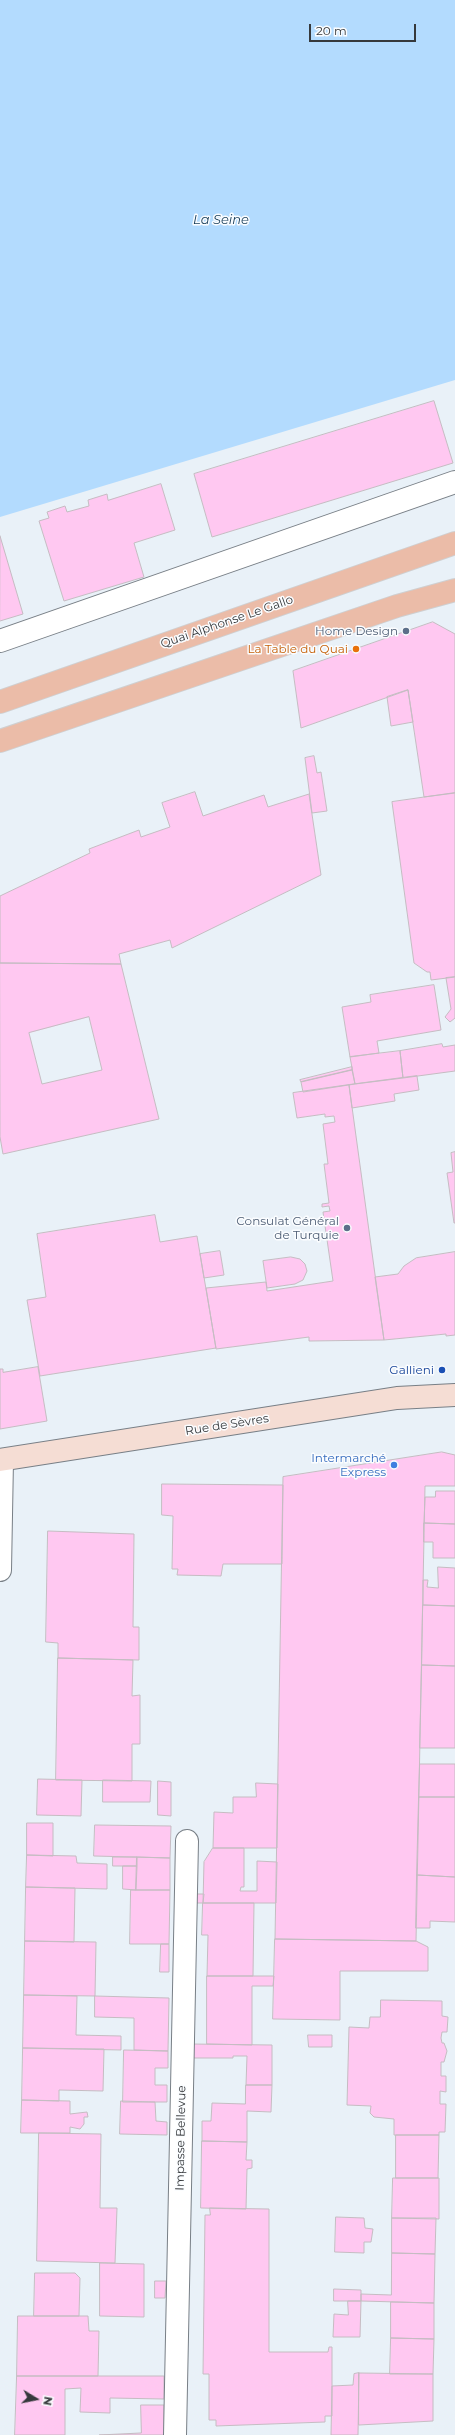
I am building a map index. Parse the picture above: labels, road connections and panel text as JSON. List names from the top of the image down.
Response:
{
  "streets": {
    "main road": ["Quai Alphonse Le Gallo"],
    "street": ["Rue de Sèvres", "Impasse Bellevue"]
  },
  "water": ["La Seine"],
  "places": [
    "Home Design",
    "La Table du Quai",
    "Consulat Général de Turquie",
    "Gallieni",
    "Intermarché Express"
  ],
  "scale_bar": "20 m",
  "north": "right"
}
